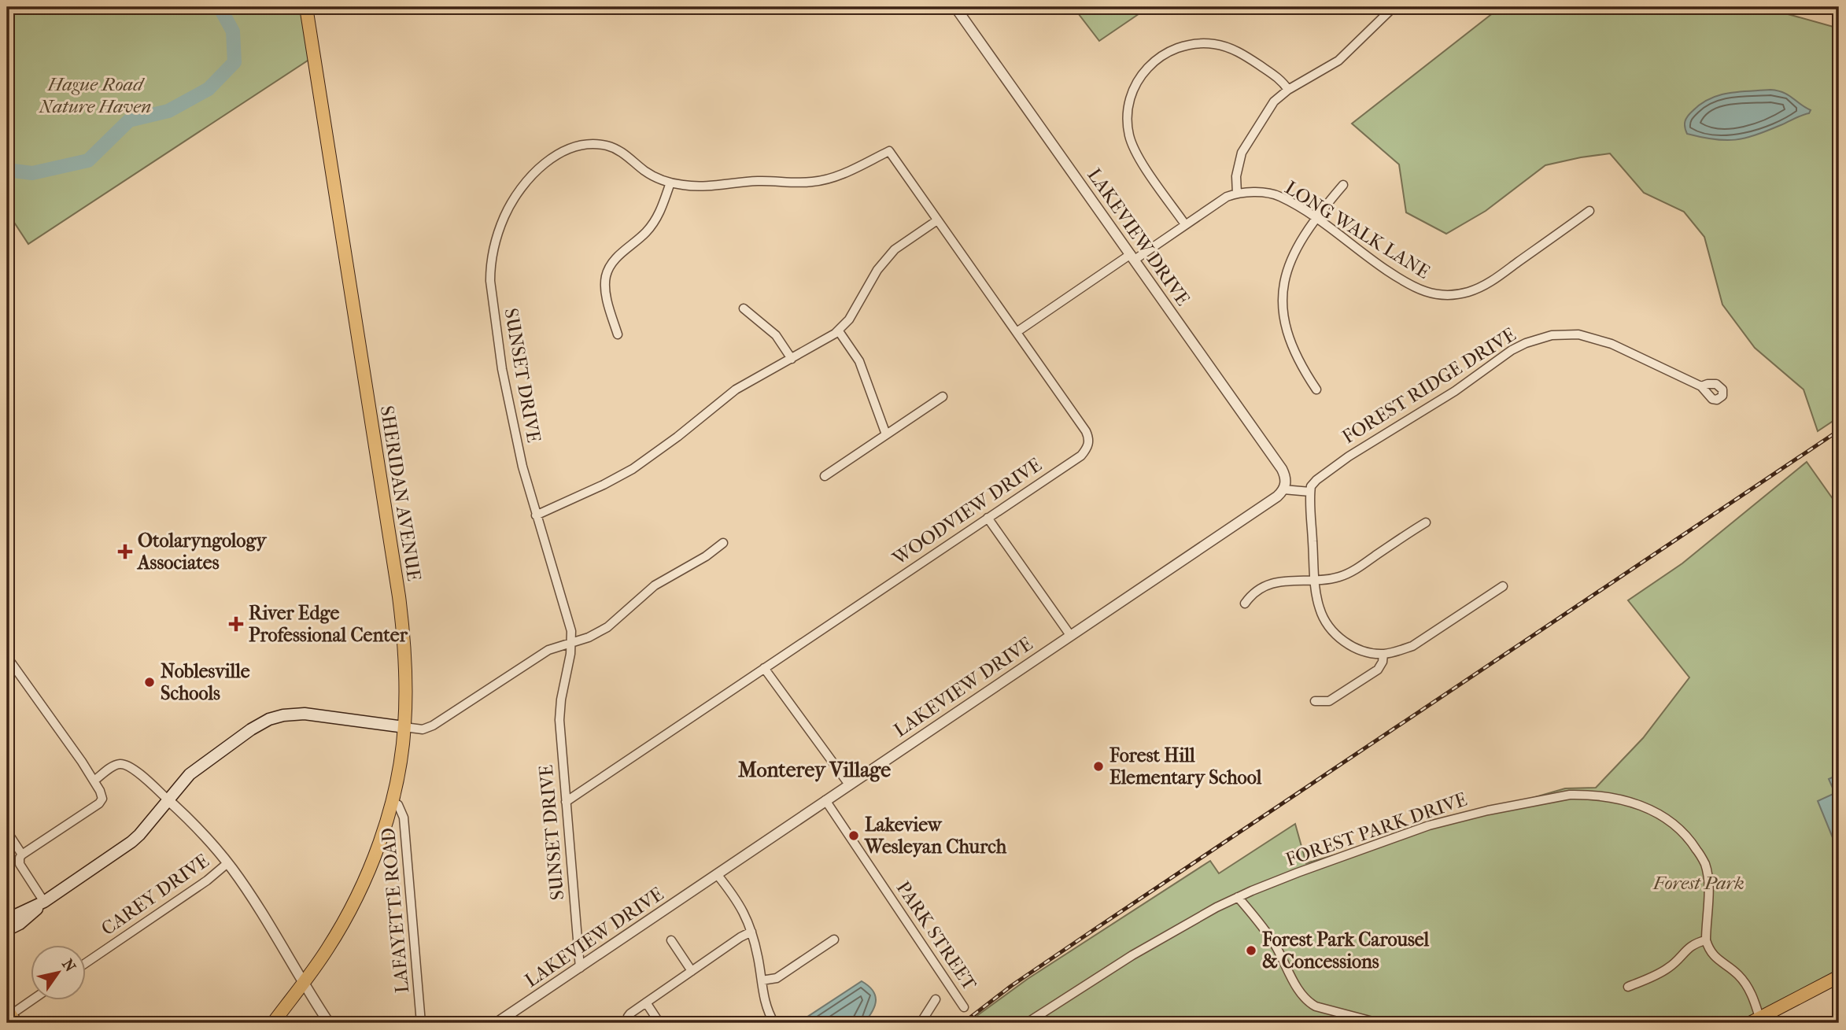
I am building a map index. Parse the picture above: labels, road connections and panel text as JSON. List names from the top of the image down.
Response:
{
  "streets": {
    "main road": ["SHERIDAN AVENUE"],
    "street": [
      "LONG WALK LANE",
      "LAKEVIEW DRIVE",
      "SUNSET DRIVE",
      "FOREST RIDGE DRIVE",
      "WOODVIEW DRIVE",
      "FOREST PARK DRIVE",
      "CAREY DRIVE",
      "LAFAYETTE ROAD",
      "PARK STREET"
    ]
  },
  "crossings": [
    ["LONG WALK LANE", "LAKEVIEW DRIVE"],
    ["LONG WALK LANE", "WOODVIEW DRIVE"],
    ["LAKEVIEW DRIVE", "SUNSET DRIVE"],
    ["LAKEVIEW DRIVE", "PARK STREET"],
    ["SUNSET DRIVE", "WOODVIEW DRIVE"],
    ["SHERIDAN AVENUE", "LAFAYETTE ROAD"]
  ],
  "districts": ["Monterey Village"],
  "parks": ["Hague Road Nature Haven", "Forest Park"],
  "places": {
    "health": ["Otolaryngology Associates", "River Edge Professional Center"],
    "other": [
      "Noblesville Schools",
      "Forest Hill Elementary School",
      "Lakeview Wesleyan Church",
      "Forest Park Carousel & Concessions"
    ]
  },
  "north": "top right"
}
